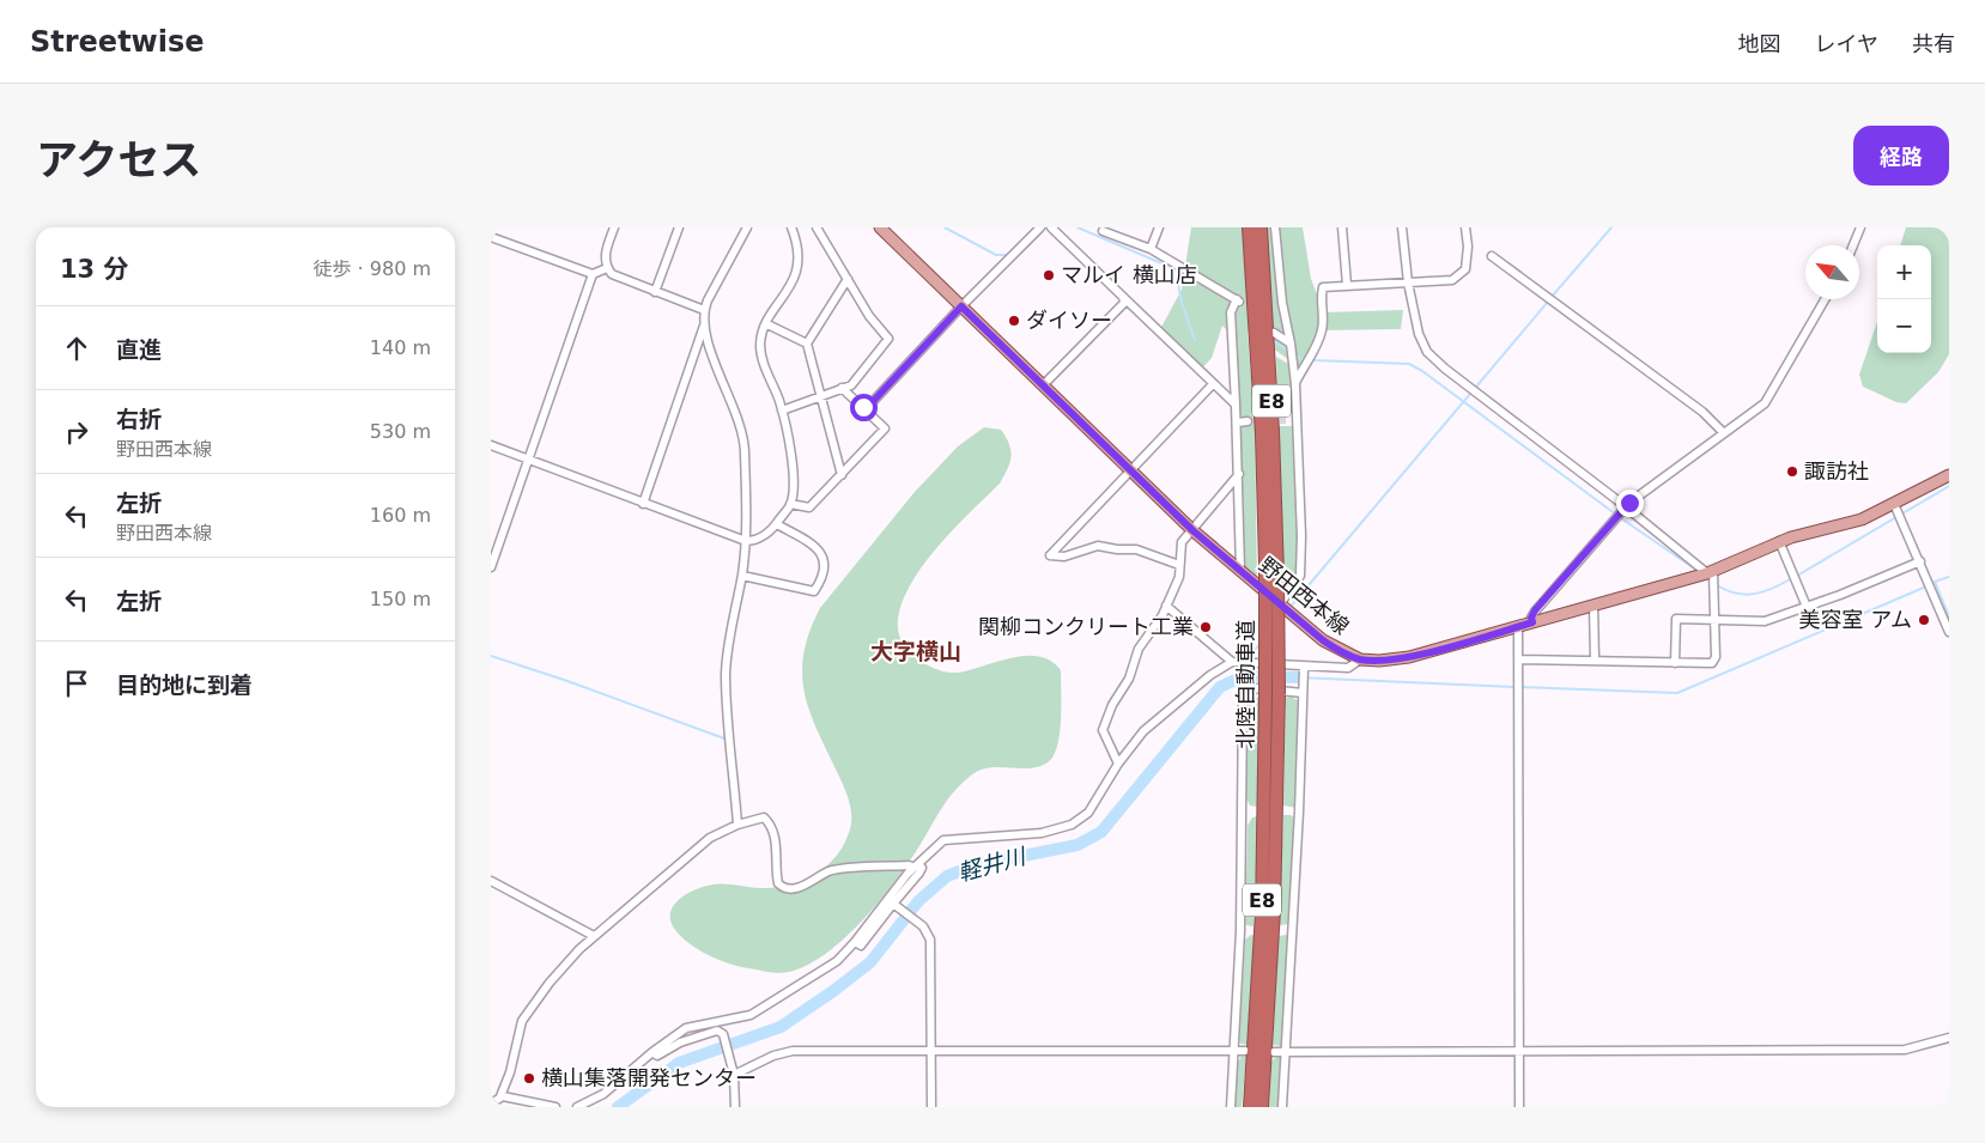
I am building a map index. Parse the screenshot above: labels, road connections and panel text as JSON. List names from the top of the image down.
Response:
{
  "streets": {
    "highway": ["E8", "北陸自動車道"],
    "main road": ["野田西本線"]
  },
  "districts": ["大字横山"],
  "water": ["軽井川"],
  "places": [
    "マルイ 横山店",
    "ダイソー",
    "諏訪社",
    "美容室 アム",
    "関柳コンクリート工業",
    "横山集落開発センター"
  ],
  "north": "top left",
  "page": {
    "header": "Streetwise",
    "nav": ["地図", "レイヤ", "共有"],
    "title": "アクセス",
    "buttons": "経路",
    "heading": ["13 分", "徒歩 · 980 m"],
    "map_buttons": ["+", "−"],
    "list": [
      ["直進", "140 m"],
      ["右折", "野田西本線", "530 m"],
      ["左折", "野田西本線", "160 m"],
      ["左折", "150 m"],
      "目的地に到着"
    ]
  }
}
